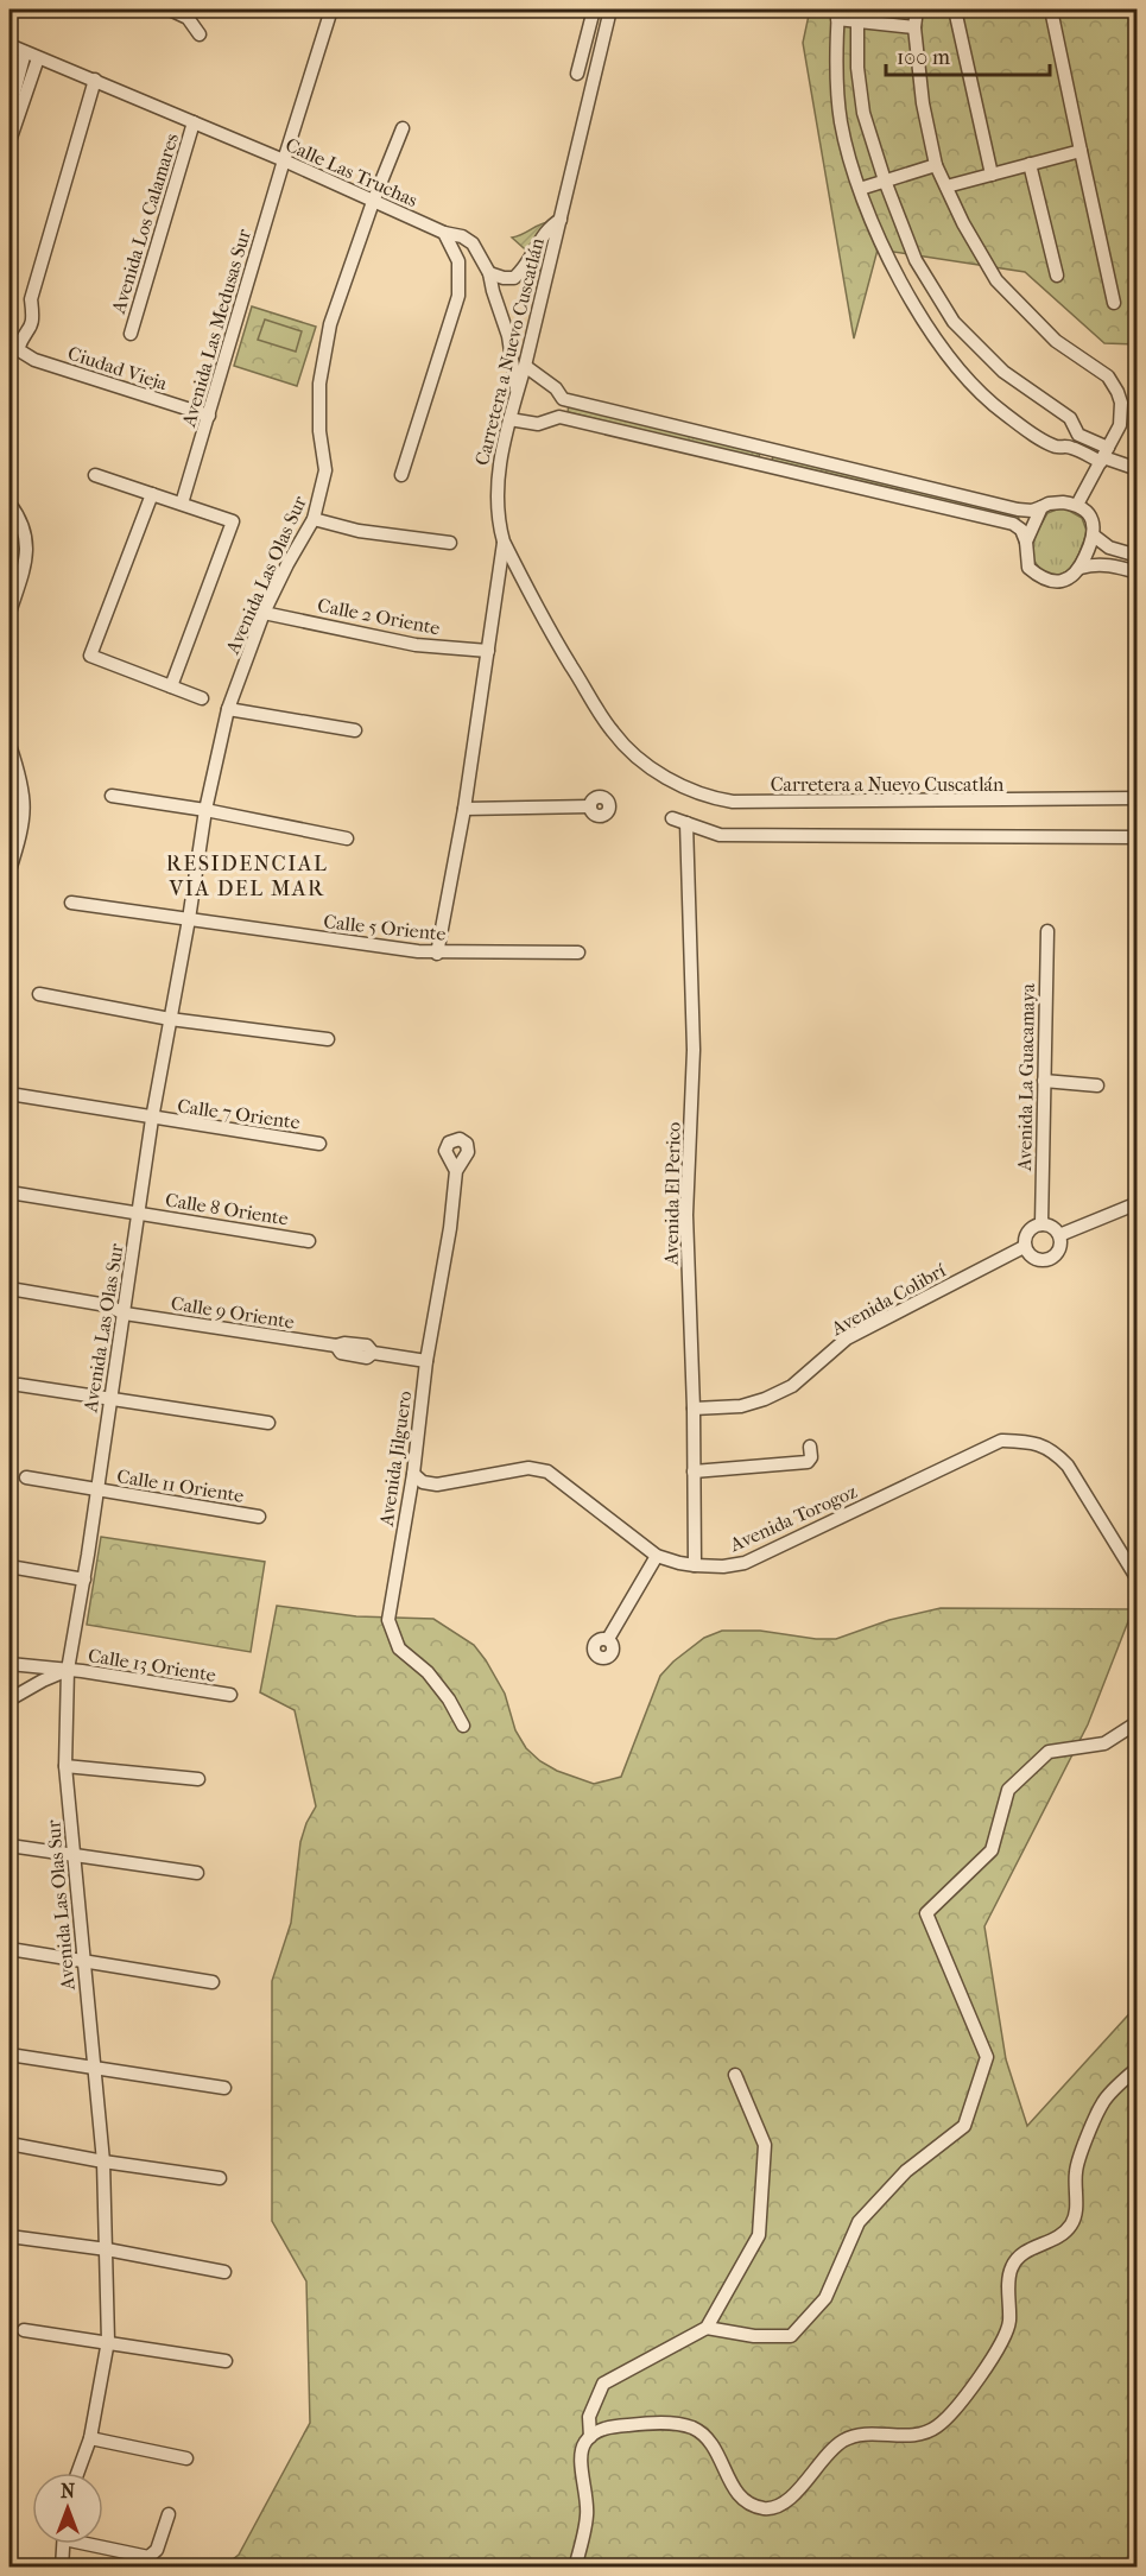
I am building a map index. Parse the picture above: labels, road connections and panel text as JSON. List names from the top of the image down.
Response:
{
  "streets": {
    "street": [
      "Calle Las Truchas",
      "Avenida Los Calamares",
      "Avenida Las Medusas Sur",
      "Carretera a Nuevo Cuscatlán",
      "Ciudad Vieja",
      "Avenida Las Olas Sur",
      "Calle 2 Oriente",
      "Calle 5 Oriente",
      "Avenida La Guacamaya",
      "Calle 7 Oriente",
      "Avenida El Perico",
      "Calle 8 Oriente",
      "Avenida Colibrí",
      "Calle 9 Oriente",
      "Avenida Jilguero",
      "Calle 11 Oriente",
      "Avenida Torogoz",
      "Calle 13 Oriente"
    ]
  },
  "crossings": [
    ["Calle Las Truchas", "Avenida Los Calamares"],
    ["Calle Las Truchas", "Avenida Las Medusas Sur"],
    ["Calle Las Truchas", "Carretera a Nuevo Cuscatlán"],
    ["Calle Las Truchas", "Avenida Las Olas Sur"],
    ["Avenida Las Medusas Sur", "Ciudad Vieja"],
    ["Avenida Las Olas Sur", "Calle 2 Oriente"],
    ["Avenida Las Olas Sur", "Calle 5 Oriente"],
    ["Avenida Las Olas Sur", "Calle 7 Oriente"],
    ["Avenida Las Olas Sur", "Calle 8 Oriente"],
    ["Avenida Las Olas Sur", "Calle 9 Oriente"],
    ["Avenida Las Olas Sur", "Calle 11 Oriente"],
    ["Avenida Las Olas Sur", "Calle 13 Oriente"],
    ["Avenida La Guacamaya", "Avenida Colibrí"],
    ["Avenida El Perico", "Avenida Colibrí"],
    ["Avenida El Perico", "Avenida Torogoz"],
    ["Calle 9 Oriente", "Avenida Jilguero"],
    ["Avenida Jilguero", "Avenida Torogoz"]
  ],
  "districts": ["RESIDENCIAL VIA DEL MAR"],
  "scale_bar": "100 m",
  "north": "top"
}
